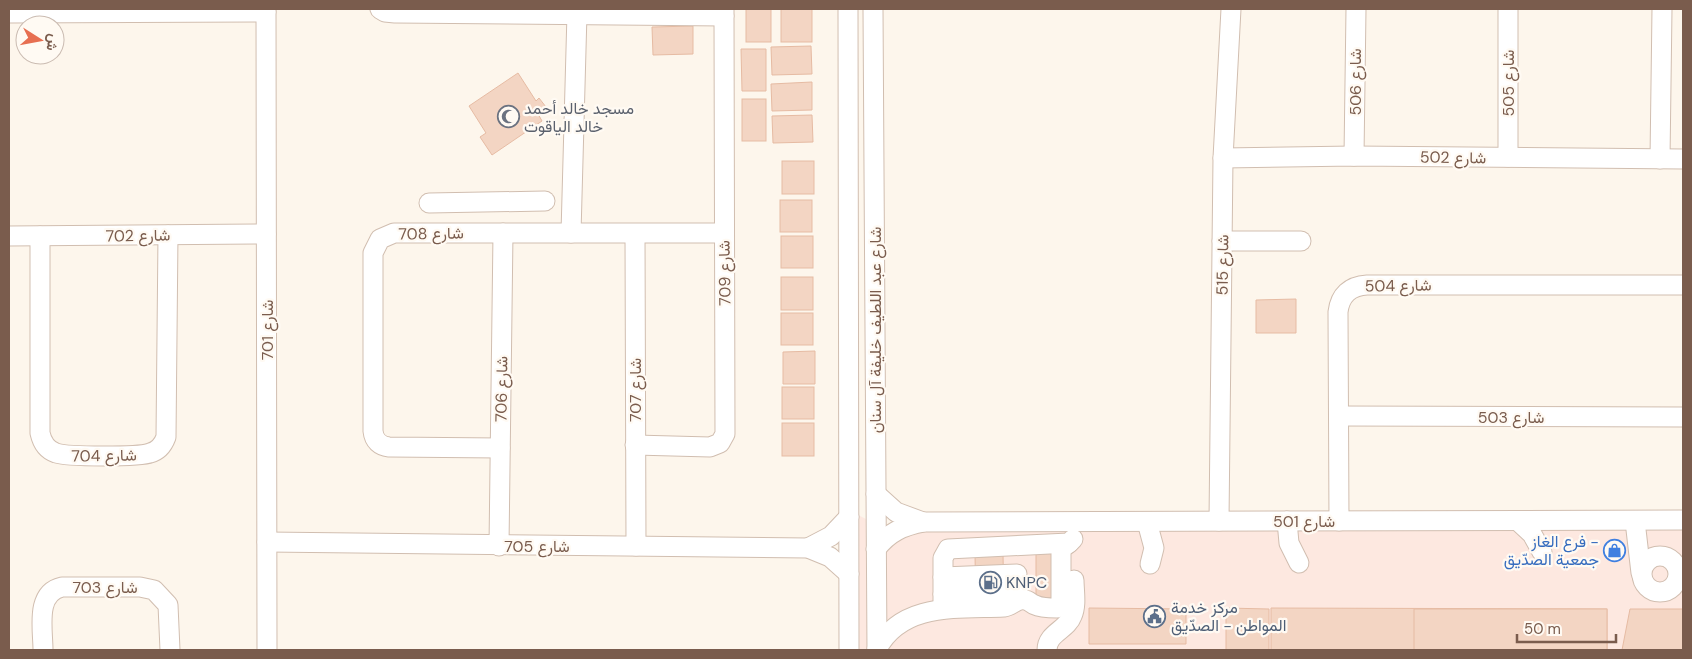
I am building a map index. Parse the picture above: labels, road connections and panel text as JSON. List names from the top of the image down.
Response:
{
  "streets": {
    "street": [
      "شارع 506",
      "شارع 505",
      "شارع 502",
      "شارع 708",
      "شارع 702",
      "شارع 515",
      "شارع 709",
      "شارع 504",
      "شارع 701",
      "شارع عبد اللطيف خليفة آل سنان",
      "شارع 706",
      "شارع 707",
      "شارع 503",
      "شارع 704",
      "شارع 501",
      "شارع 705",
      "شارع 703"
    ]
  },
  "crossings": [
    ["شارع 506", "شارع 502"],
    ["شارع 505", "شارع 502"],
    ["شارع 502", "شارع 515"],
    ["شارع 708", "شارع 709"],
    ["شارع 708", "شارع 706"],
    ["شارع 708", "شارع 707"],
    ["شارع 702", "شارع 701"],
    ["شارع 702", "شارع 704"],
    ["شارع 515", "شارع 501"],
    ["شارع 709", "شارع 707"],
    ["شارع 504", "شارع 503"],
    ["شارع 504", "شارع 501"],
    ["شارع 701", "شارع 705"],
    ["شارع عبد اللطيف خليفة آل سنان", "شارع 501"],
    ["شارع عبد اللطيف خليفة آل سنان", "شارع 705"],
    ["شارع 706", "شارع 705"],
    ["شارع 707", "شارع 705"]
  ],
  "places": {
    "mosque": ["مسجد خالد أحمد خالد الياقوت"],
    "shop": ["فرع الغاز - جمعية الصدّيق"],
    "fuel station": ["KNPC"],
    "public building": ["مركز خدمة المواطن - الصدّيق"]
  },
  "scale_bar": "50 m",
  "north": "right"
}
